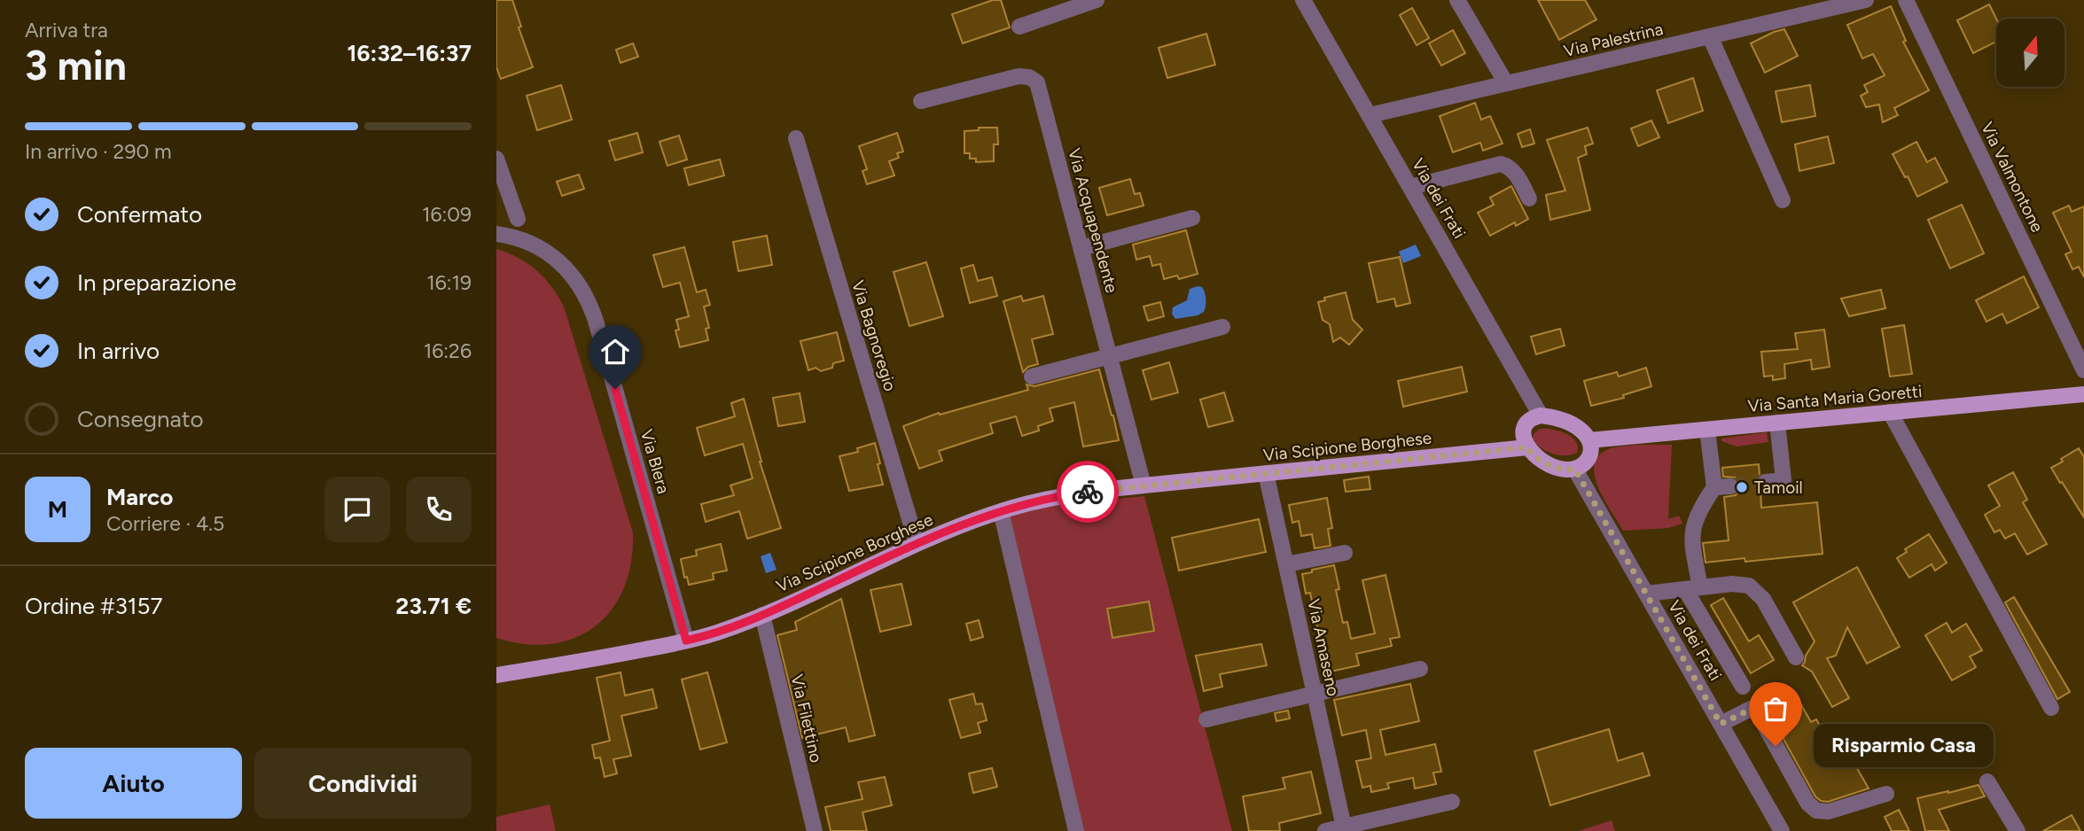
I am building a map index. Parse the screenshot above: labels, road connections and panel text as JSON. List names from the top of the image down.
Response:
{
  "streets": {
    "main road": ["Via Santa Maria Goretti", "Via Scipione Borghese"],
    "street": [
      "Via Palestrina",
      "Via Valmontone",
      "Via dei Frati",
      "Via Acquapendente",
      "Via Bagnoregio",
      "Via Blera",
      "Via Amaseno",
      "Via Filettino"
    ]
  },
  "crossings": [
    ["Via Palestrina", "Via dei Frati"],
    ["Via dei Frati", "Via Santa Maria Goretti"],
    ["Via dei Frati", "Via Scipione Borghese"],
    ["Via Acquapendente", "Via Scipione Borghese"],
    ["Via Bagnoregio", "Via Scipione Borghese"],
    ["Via Santa Maria Goretti", "Via Scipione Borghese"],
    ["Via Scipione Borghese", "Via Blera"],
    ["Via Scipione Borghese", "Via Amaseno"],
    ["Via Scipione Borghese", "Via Filettino"]
  ],
  "places": ["Tamoil", "Risparmio Casa"],
  "north": "top",
  "page": {
    "heading": ["3 min", "Arriva tra", "16:32–16:37"],
    "panel": [
      "Marco",
      "Corriere · 4.5",
      "Ordine #3157",
      "23.71 €"
    ],
    "bar": "In arrivo · 290 m",
    "list": [
      ["Confermato", "16:09"],
      ["In preparazione", "16:19"],
      ["In arrivo", "16:26"],
      "Consegnato"
    ],
    "round": "M",
    "bubble": "Risparmio Casa",
    "buttons": ["Aiuto", "Condividi"]
  }
}
